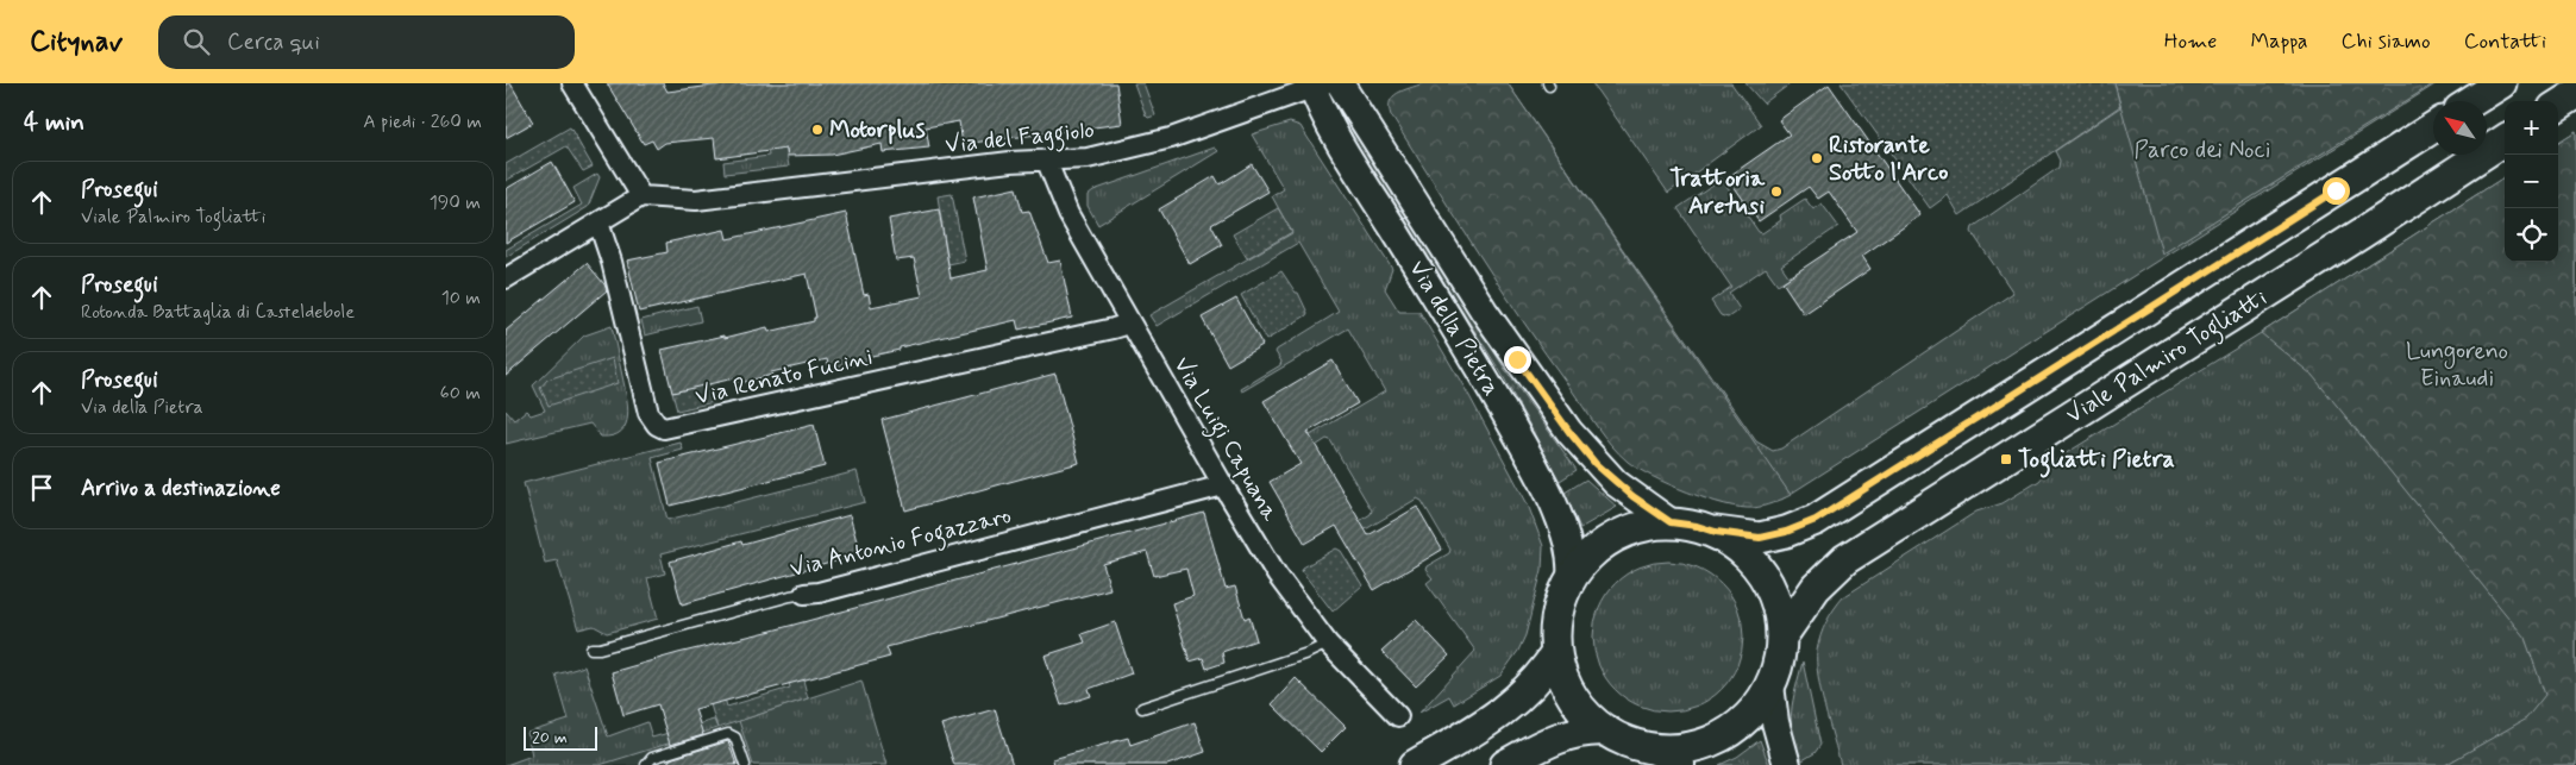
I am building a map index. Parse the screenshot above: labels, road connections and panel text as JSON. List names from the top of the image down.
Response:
{
  "streets": {
    "main road": ["Via della Pietra", "Viale Palmiro Togliatti"],
    "street": [
      "Via del Faggiolo",
      "Via Renato Fucini",
      "Via Luigi Capuana",
      "Via Antonio Fogazzaro"
    ]
  },
  "crossings": [
    ["Via del Faggiolo", "Via della Pietra"],
    ["Via del Faggiolo", "Via Luigi Capuana"],
    ["Via Renato Fucini", "Via Luigi Capuana"],
    ["Via Luigi Capuana", "Via Antonio Fogazzaro"]
  ],
  "parks": ["Parco dei Noci", "Lungoreno Einaudi"],
  "places": {
    "other": ["Motorplus", "Ristorante Sotto l'Arco", "Trattoria Aretusi"],
    "transit": ["Togliatti Pietra"]
  },
  "scale_bar": "20 m",
  "north": "top left",
  "page": {
    "header": "Citynav",
    "search": "Cerca qui",
    "nav": [
      "Home",
      "Mappa",
      "Chi siamo",
      "Contatti"
    ],
    "heading": ["4 min", "A piedi · 260 m"],
    "map_buttons": ["+", "−"],
    "list": [
      ["Prosegui", "Viale Palmiro Togliatti", "190 m"],
      ["Prosegui", "Rotonda Battaglia di Casteldebole", "10 m"],
      ["Prosegui", "Via della Pietra", "60 m"],
      "Arrivo a destinazione"
    ],
    "scale": "20 m"
  }
}
